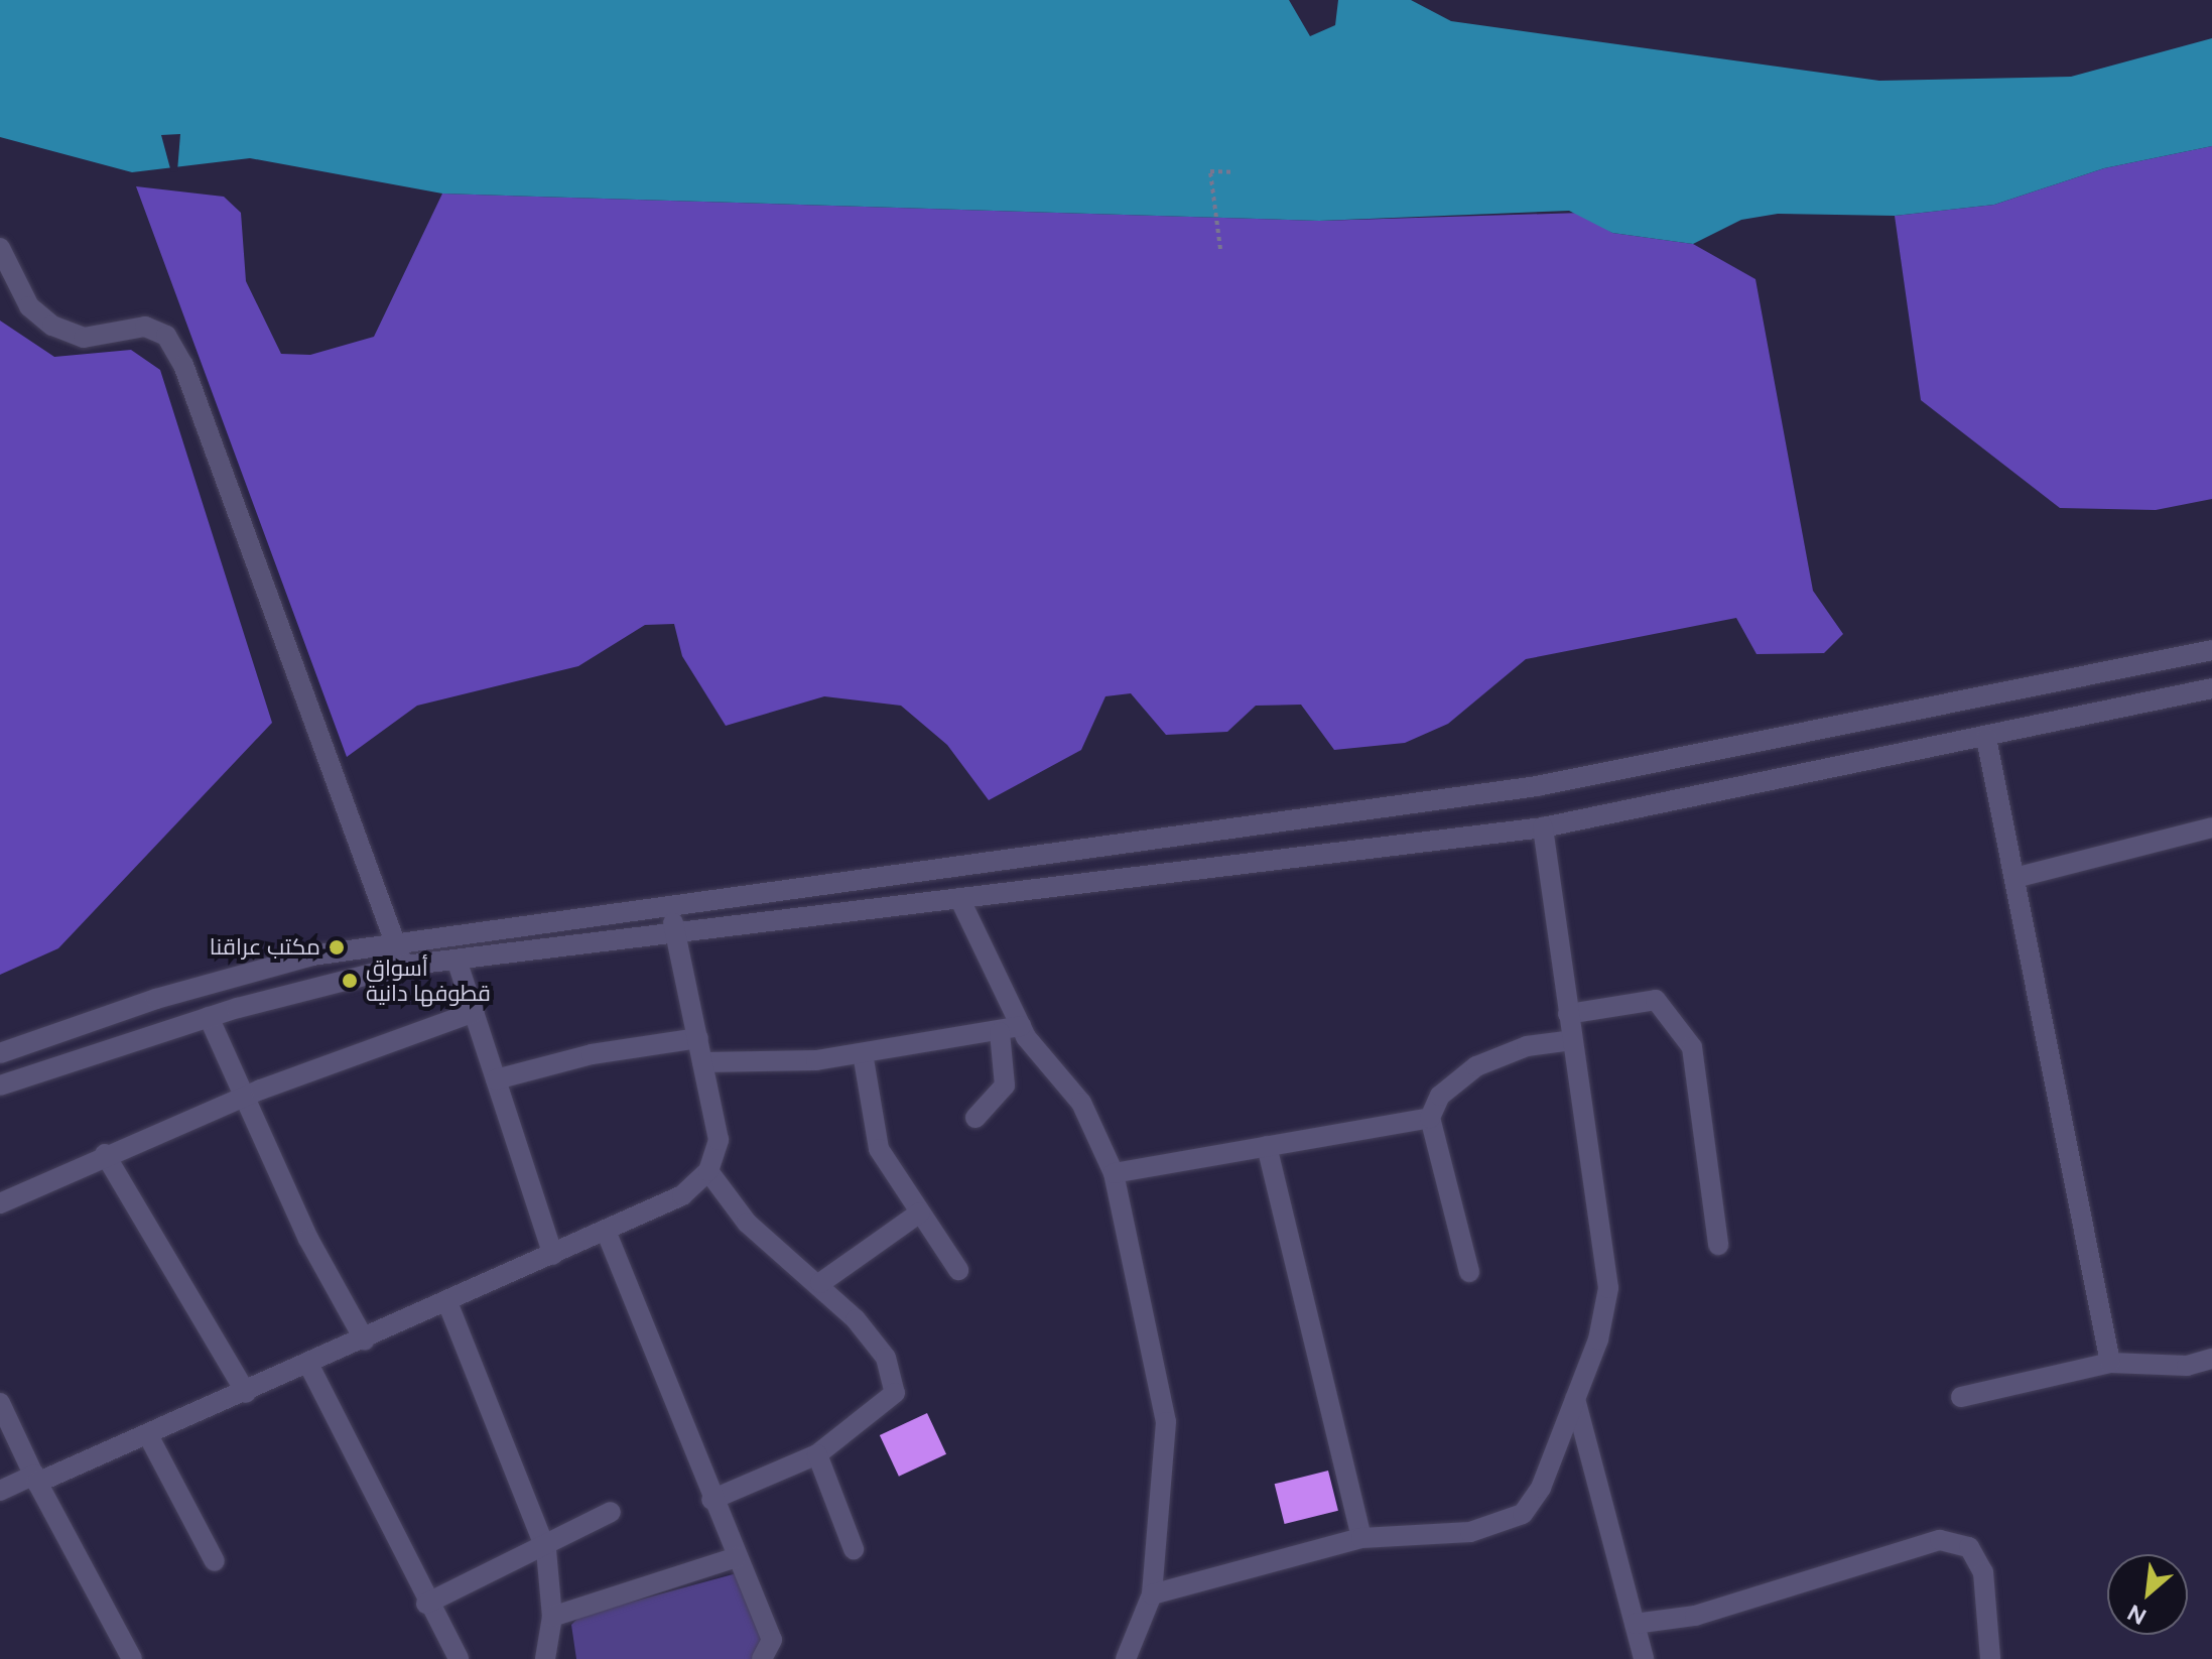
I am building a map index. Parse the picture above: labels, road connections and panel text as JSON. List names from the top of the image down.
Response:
{
  "places": ["مكتب عراقنا", "أسواق قطوفها دانية"],
  "north": "bottom left"
}
